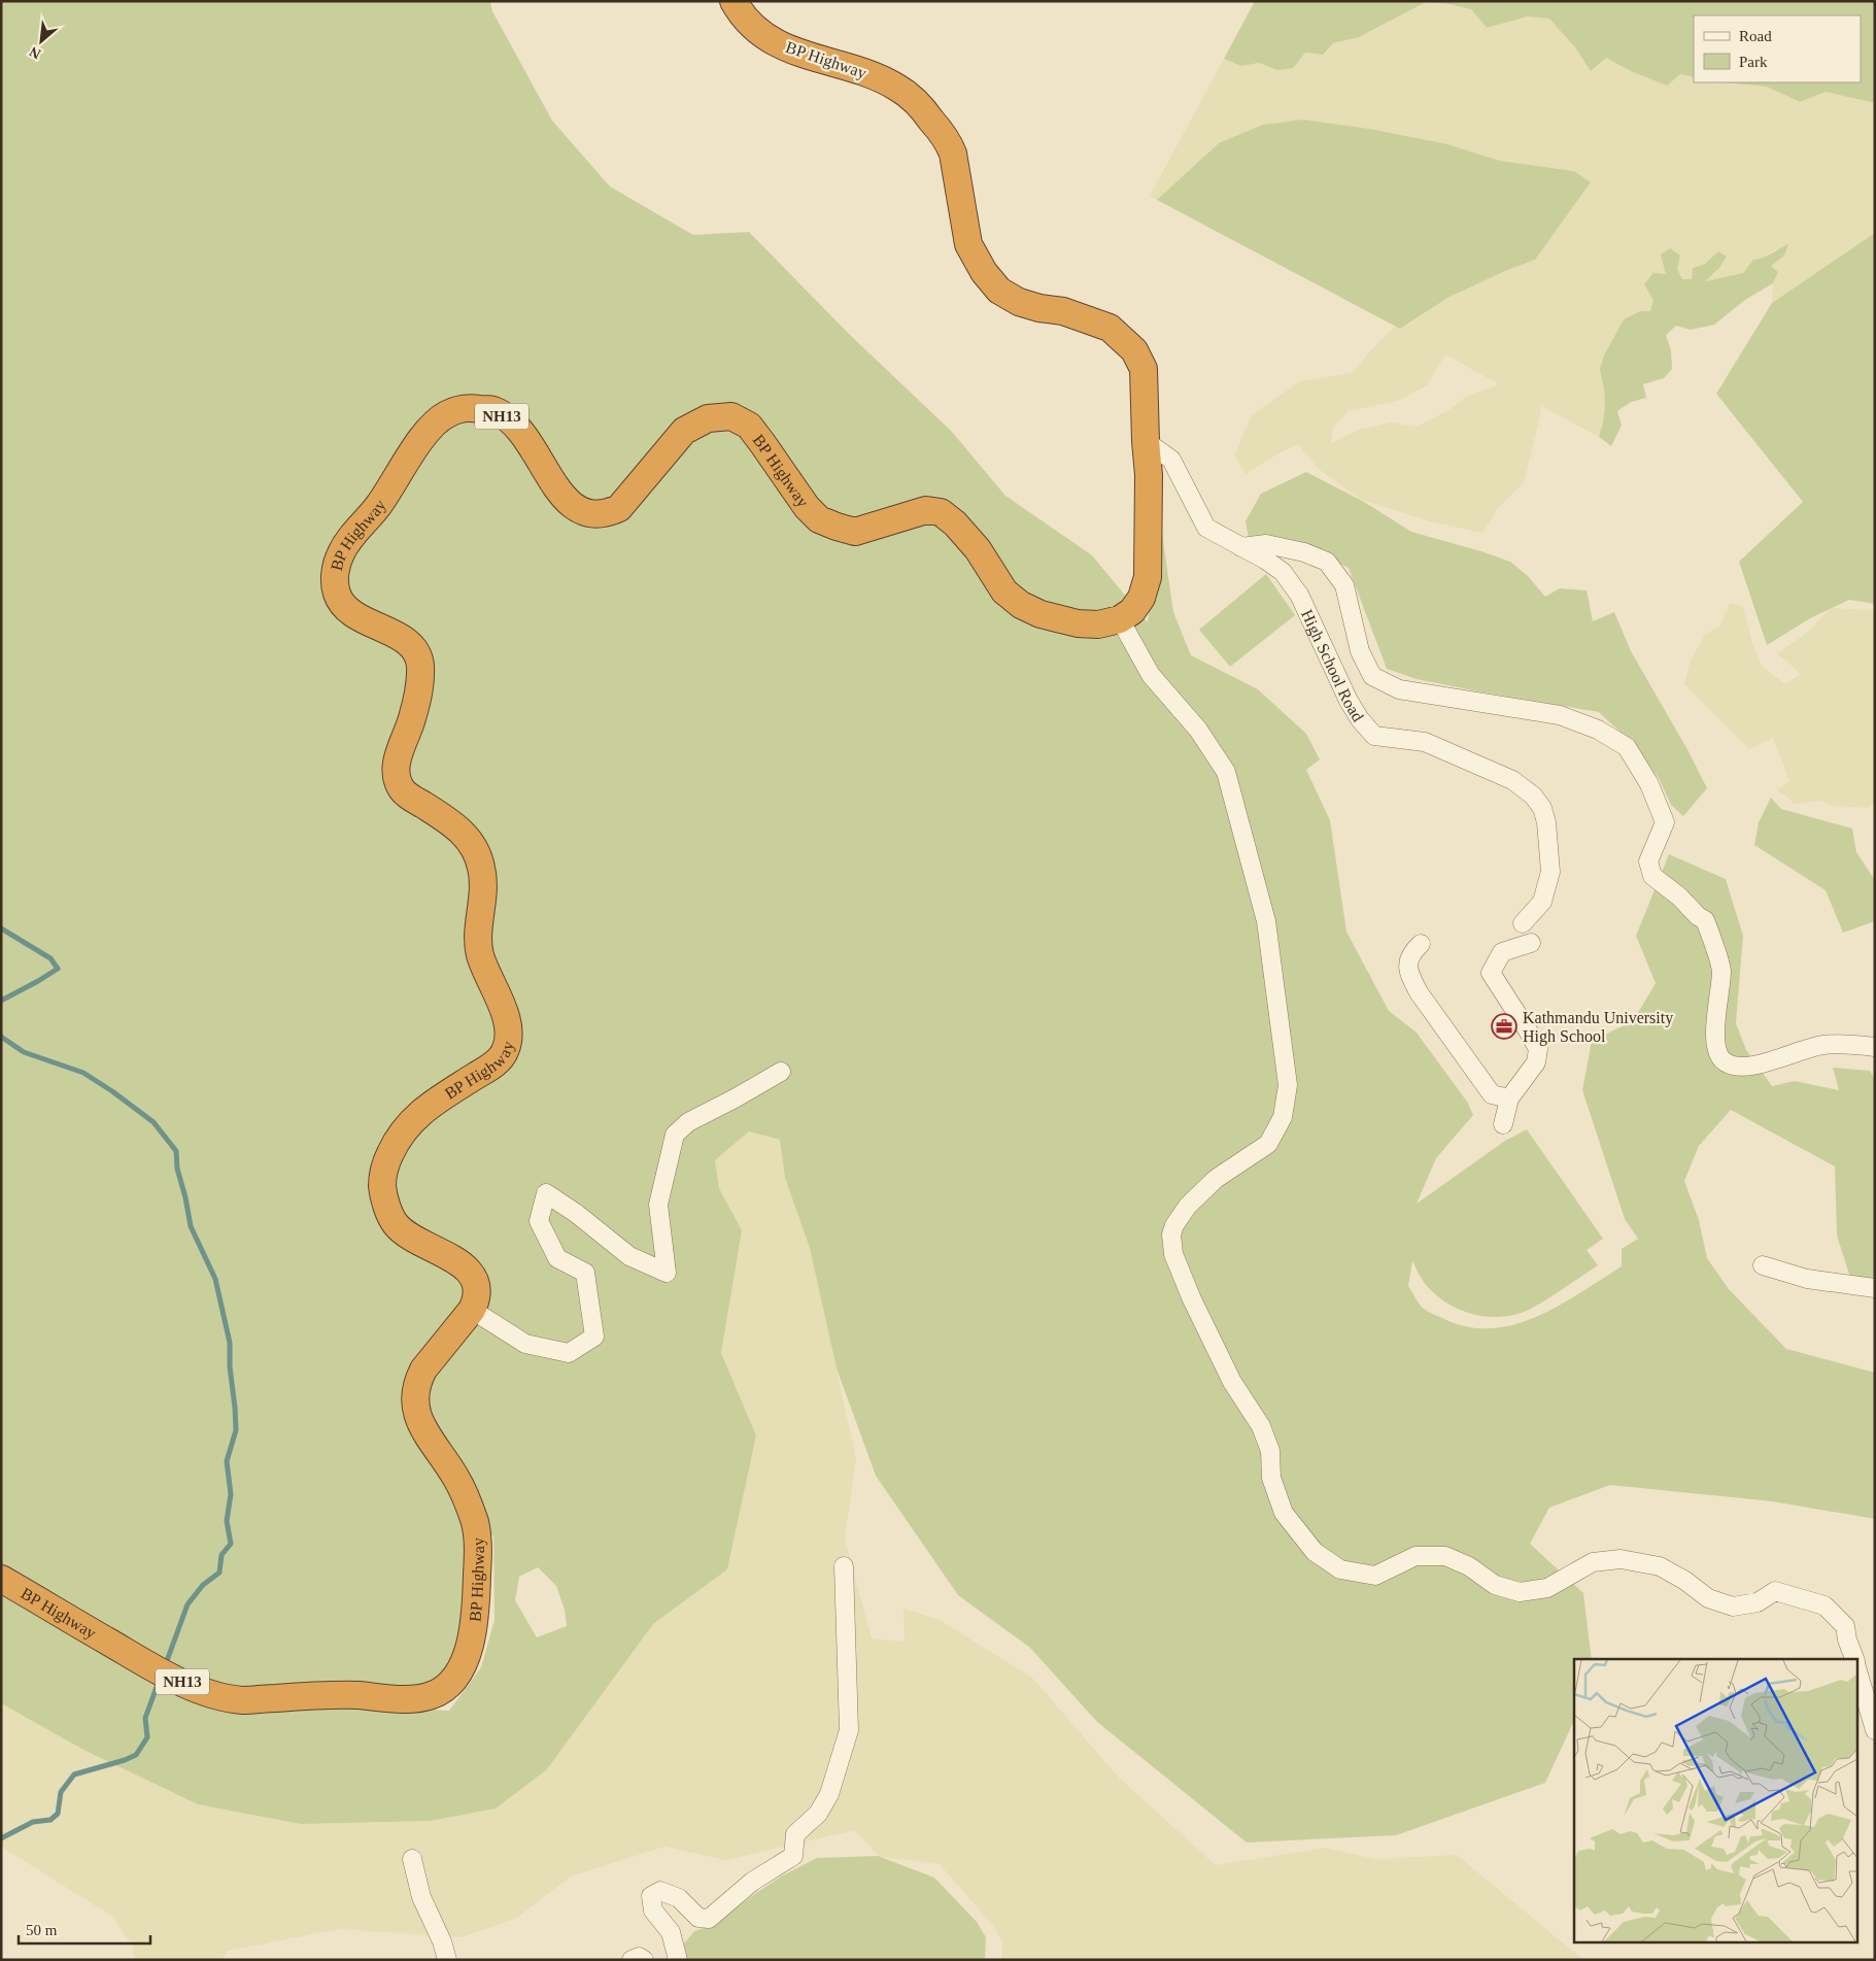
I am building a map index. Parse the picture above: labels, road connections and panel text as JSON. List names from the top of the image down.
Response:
{
  "streets": {
    "highway": ["BP Highway", "NH13"],
    "street": ["High School Road"]
  },
  "crossings": [
    ["BP Highway", "High School Road"]
  ],
  "places": {
    "office": ["Kathmandu University High School"]
  },
  "legend": ["Road", "Park"],
  "scale_bar": "50 m",
  "north": "bottom left"
}
